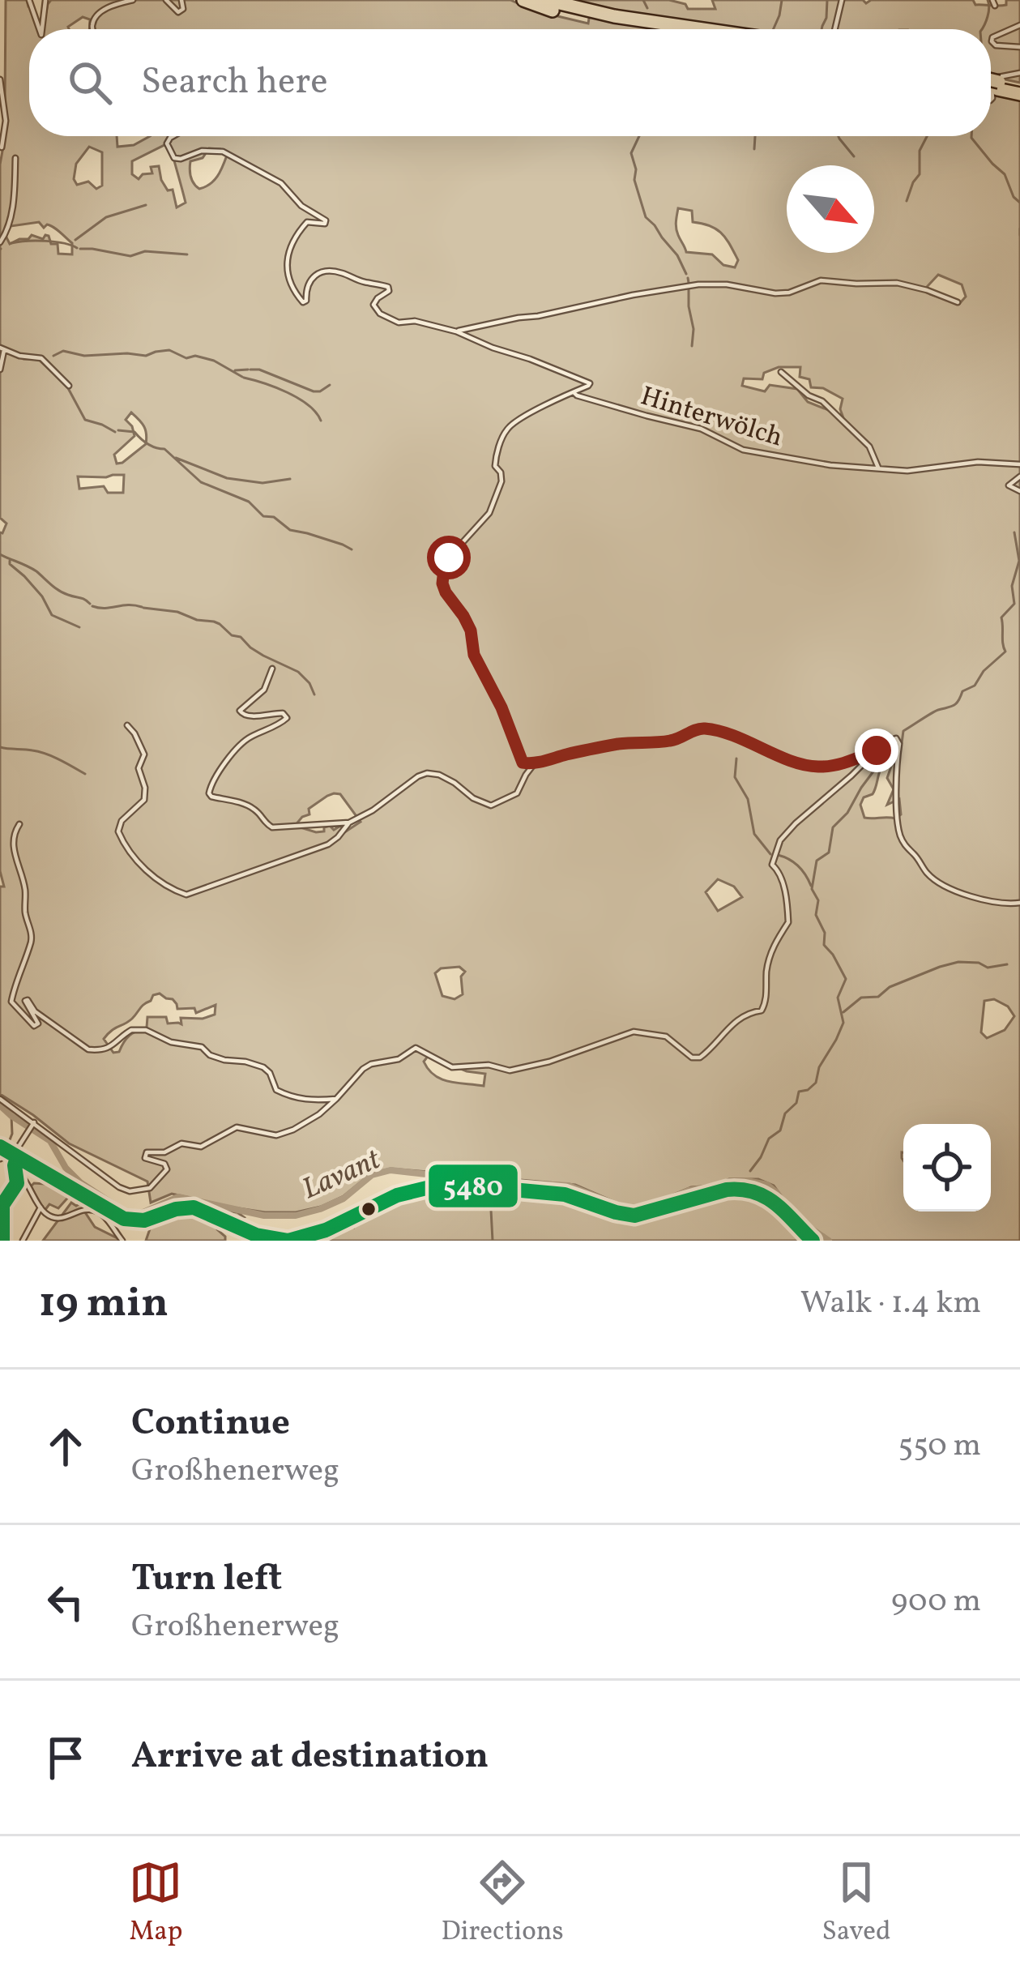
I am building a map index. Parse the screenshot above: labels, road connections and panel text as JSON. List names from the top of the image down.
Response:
{
  "streets": {
    "street": ["Hinterwölch"]
  },
  "water": ["Lavant"],
  "lines": ["transit line 5480"],
  "north": "bottom right",
  "page": {
    "search": "Search here",
    "heading": ["19 min", "Walk · 1.4 km"],
    "list": [
      ["Continue", "Großhenerweg", "550 m"],
      ["Turn left", "Großhenerweg", "900 m"],
      "Arrive at destination"
    ],
    "nav": ["Map", "Directions", "Saved"]
  }
}
